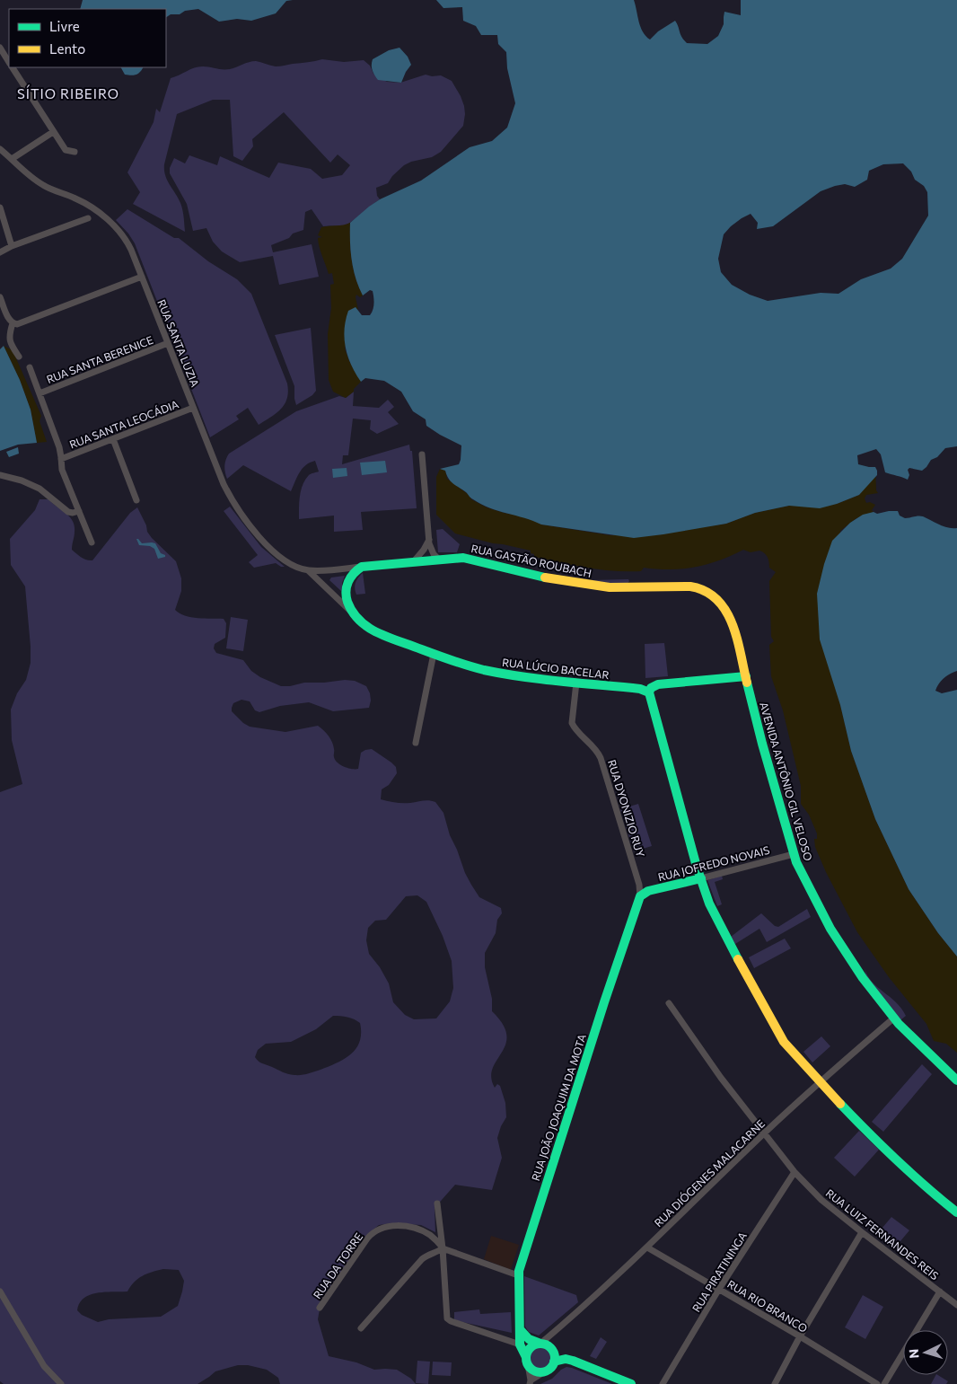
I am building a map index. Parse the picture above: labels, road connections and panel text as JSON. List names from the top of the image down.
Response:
{
  "streets": {
    "street": [
      "RUA SANTA LUZIA",
      "RUA SANTA BERENICE",
      "RUA SANTA LEOCÁDIA",
      "RUA GASTÃO ROUBACH",
      "RUA LÚCIO BACELAR",
      "AVENIDA ANTÔNIO GIL VELOSO",
      "RUA DYONIZIO RUY",
      "RUA JOFREDO NOVAIS",
      "RUA JOÃO JOAQUIM DA MOTA",
      "RUA DIÓGENES MALACARNE",
      "RUA LUIZ FERNANDES REIS",
      "RUA DA TORRE",
      "RUA PIRATININGA",
      "RUA RIO BRANCO"
    ]
  },
  "crossings": [
    ["RUA SANTA LUZIA", "RUA SANTA BERENICE"],
    ["RUA SANTA LUZIA", "RUA SANTA LEOCÁDIA"],
    ["RUA SANTA LUZIA", "RUA GASTÃO ROUBACH"],
    ["RUA SANTA LUZIA", "RUA LÚCIO BACELAR"],
    ["RUA GASTÃO ROUBACH", "RUA LÚCIO BACELAR"],
    ["RUA GASTÃO ROUBACH", "AVENIDA ANTÔNIO GIL VELOSO"],
    ["RUA LÚCIO BACELAR", "RUA DYONIZIO RUY"],
    ["AVENIDA ANTÔNIO GIL VELOSO", "RUA JOFREDO NOVAIS"],
    ["AVENIDA ANTÔNIO GIL VELOSO", "RUA DIÓGENES MALACARNE"],
    ["RUA DYONIZIO RUY", "RUA JOFREDO NOVAIS"],
    ["RUA DYONIZIO RUY", "RUA JOÃO JOAQUIM DA MOTA"],
    ["RUA JOFREDO NOVAIS", "RUA JOÃO JOAQUIM DA MOTA"],
    ["RUA DIÓGENES MALACARNE", "RUA LUIZ FERNANDES REIS"],
    ["RUA DIÓGENES MALACARNE", "RUA RIO BRANCO"],
    ["RUA LUIZ FERNANDES REIS", "RUA PIRATININGA"],
    ["RUA PIRATININGA", "RUA RIO BRANCO"]
  ],
  "districts": ["SÍTIO RIBEIRO"],
  "legend": ["Livre", "Lento"],
  "north": "left"
}
